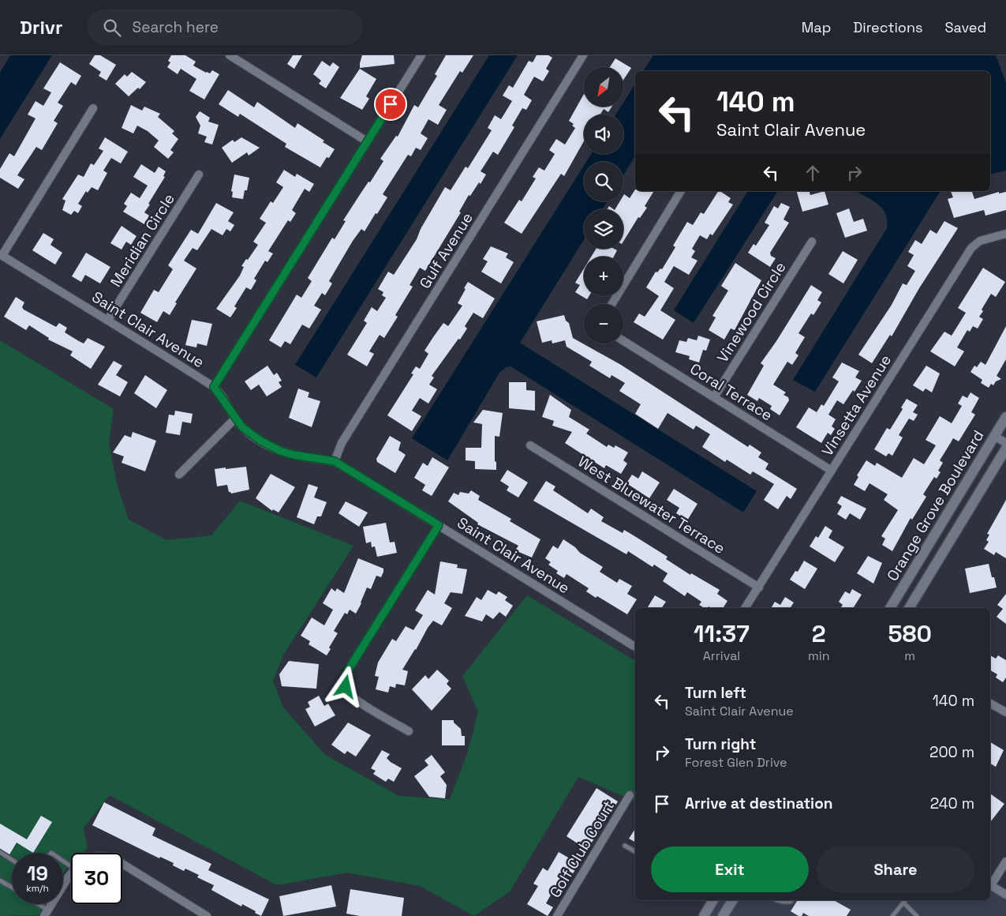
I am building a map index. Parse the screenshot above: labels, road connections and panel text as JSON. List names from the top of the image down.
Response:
{
  "streets": {
    "street": [
      "Meridian Circle",
      "Gulf Avenue",
      "Vinewood Circle",
      "Saint Clair Avenue",
      "Coral Terrace",
      "Vinsetta Avenue",
      "West Bluewater Terrace",
      "Orange Grove Boulevard",
      "Golf Club Court"
    ]
  },
  "crossings": [
    ["Meridian Circle", "Saint Clair Avenue"],
    ["Gulf Avenue", "Saint Clair Avenue"],
    ["Vinewood Circle", "Coral Terrace"],
    ["Coral Terrace", "Vinsetta Avenue"],
    ["Vinsetta Avenue", "West Bluewater Terrace"]
  ],
  "north": "bottom left",
  "page": {
    "header": "Drivr",
    "search": "Search here",
    "nav": ["Map", "Directions", "Saved"],
    "map_buttons": ["+", "−"],
    "turn": ["140 m", "Saint Clair Avenue"],
    "eta": [
      "11:37",
      "Arrival",
      "2",
      "min",
      "580",
      "m"
    ],
    "list": [
      {
        "name": "Turn left",
        "note": "Saint Clair Avenue",
        "value": "140 m"
      },
      {
        "name": "Turn right",
        "note": "Forest Glen Drive",
        "value": "200 m"
      },
      {
        "name": "Arrive at destination",
        "value": "240 m"
      }
    ],
    "buttons": ["Exit", "Share"],
    "speed": "19 km/h",
    "limit": "30"
  }
}
